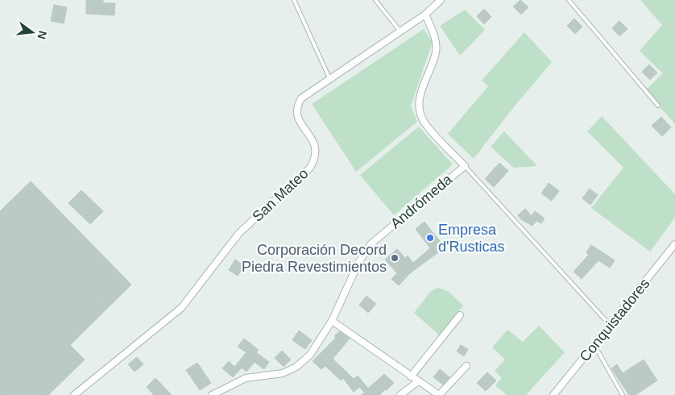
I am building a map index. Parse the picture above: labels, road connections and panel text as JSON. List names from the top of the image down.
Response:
{
  "streets": {
    "street": ["San Mateo", "Andrómeda", "Conquistadores"]
  },
  "crossings": [
    ["San Mateo", "Andrómeda"]
  ],
  "places": ["Empresa d'Rusticas", "Corporación Decord Piedra Revestimientos"],
  "north": "right"
}
